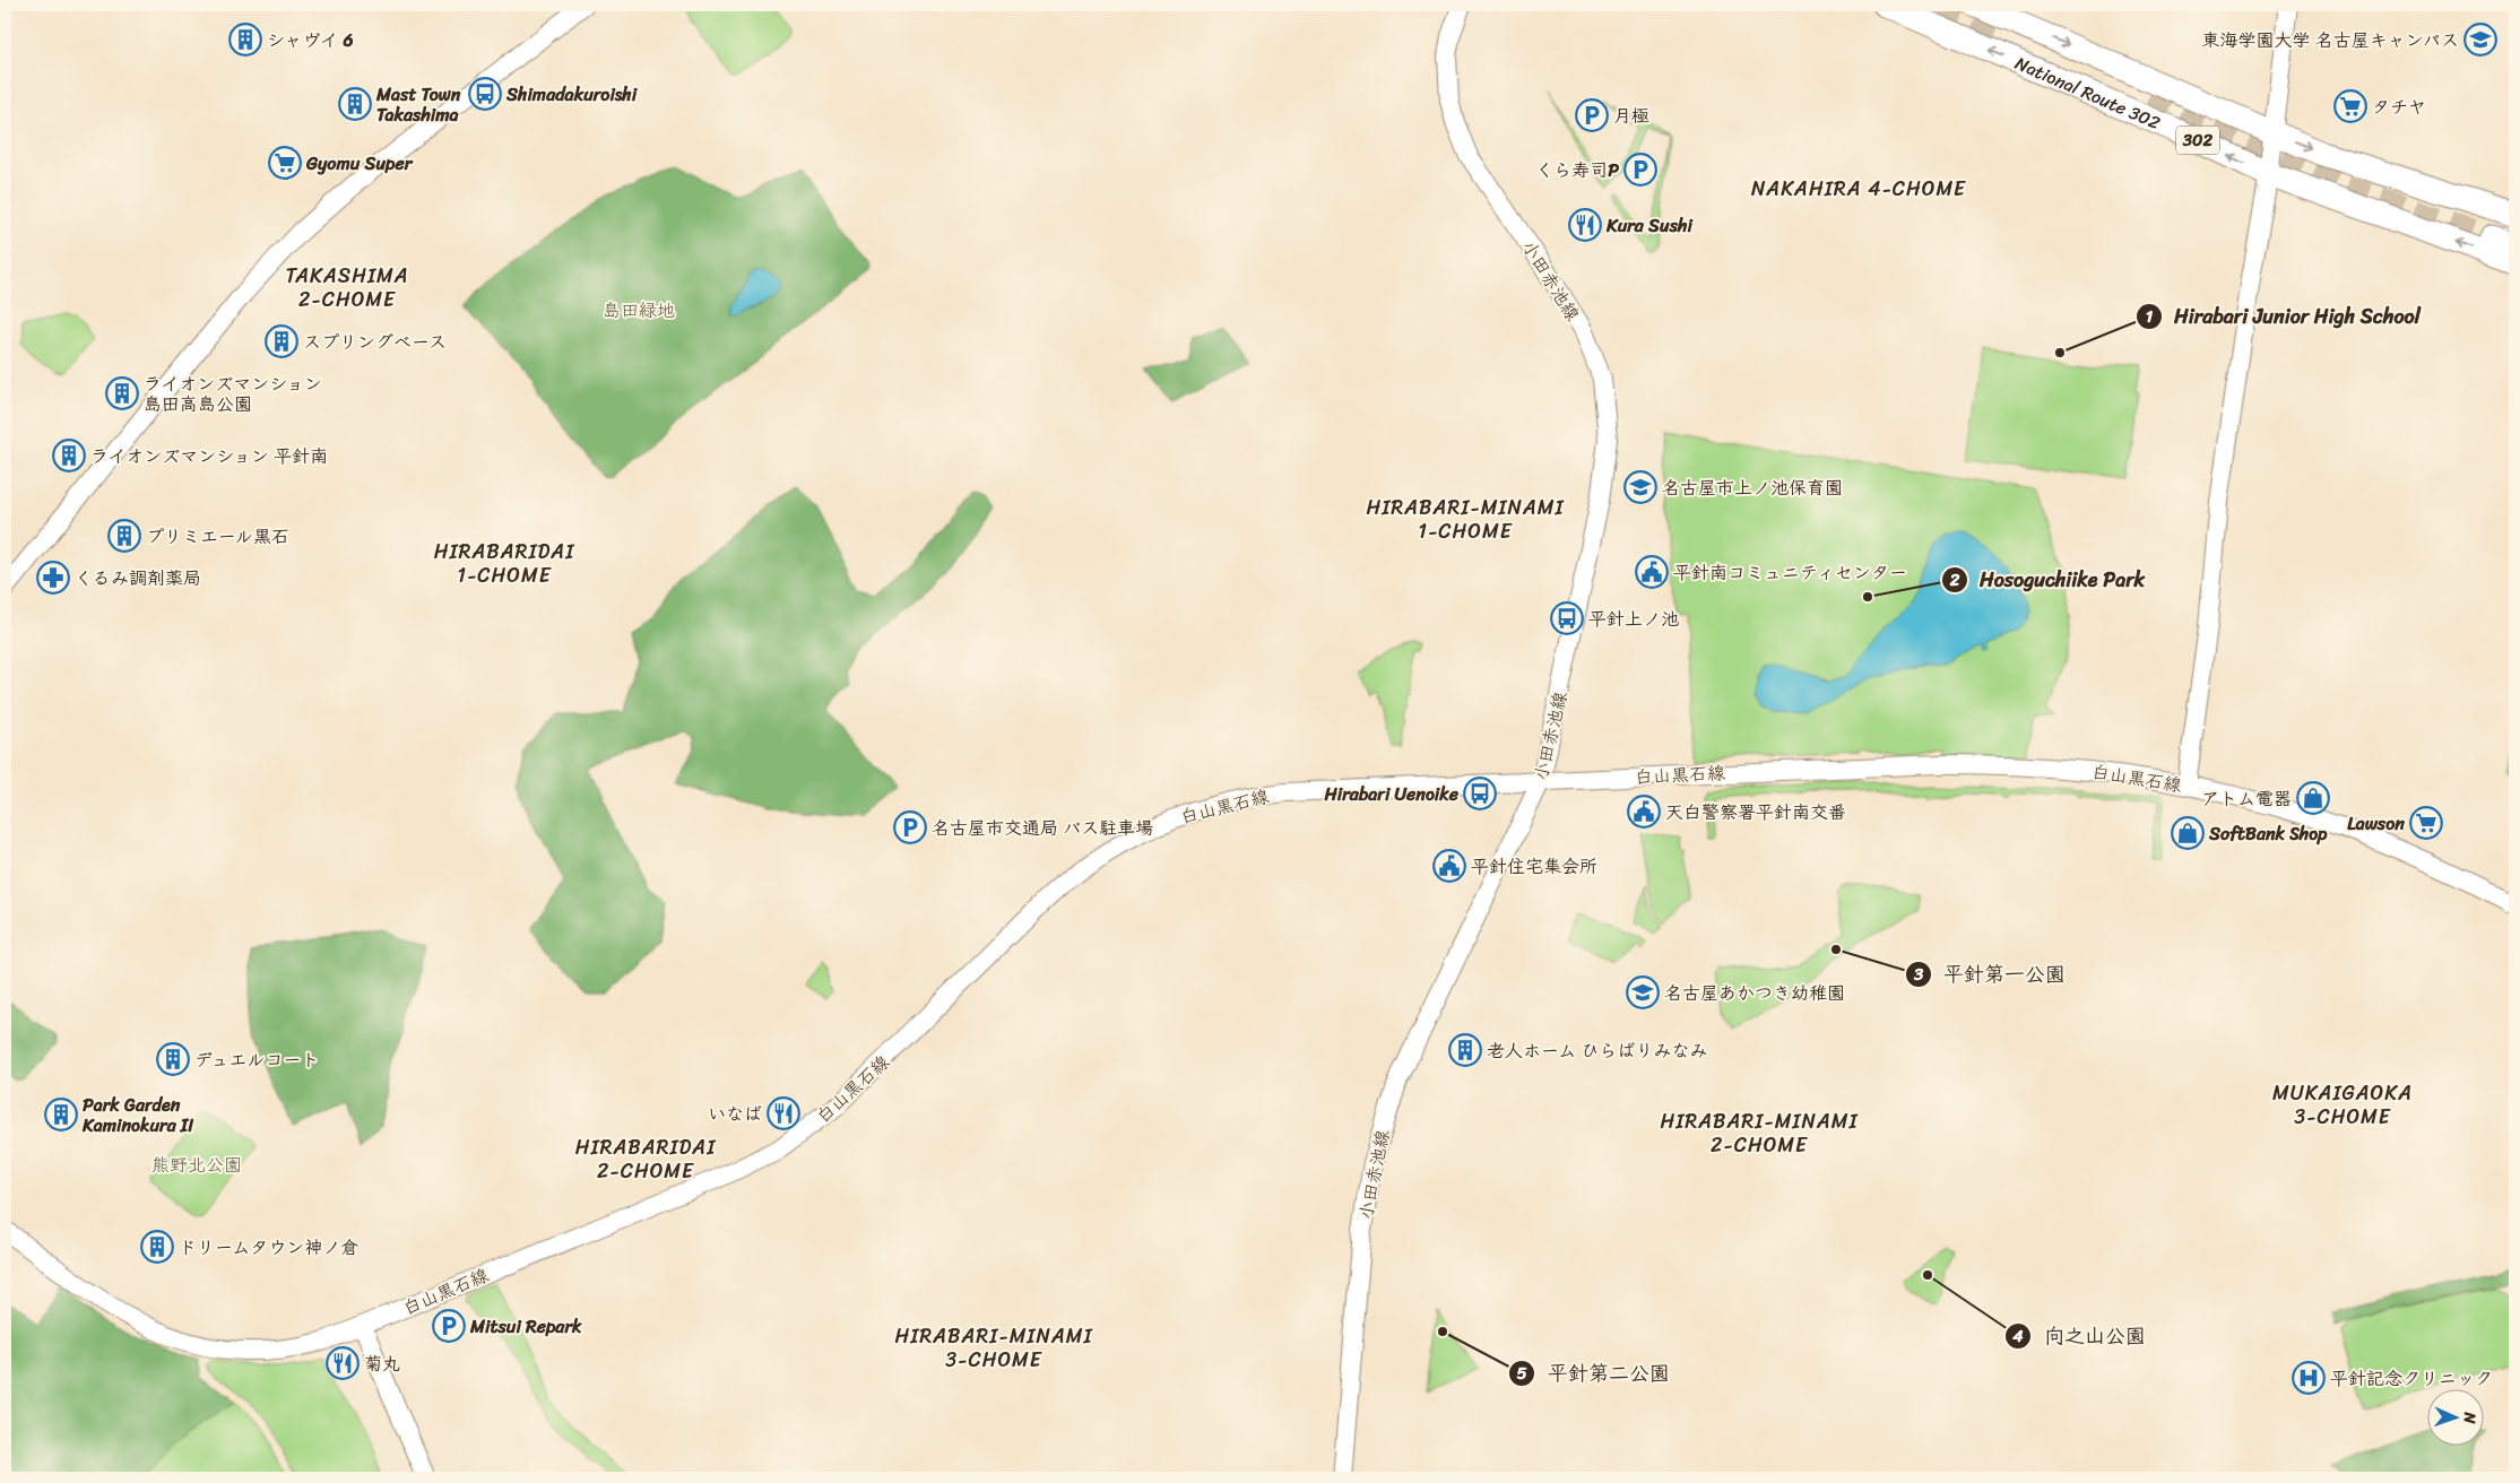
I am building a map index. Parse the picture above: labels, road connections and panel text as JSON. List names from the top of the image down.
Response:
{
  "streets": {
    "highway": ["National Route 302", "302"],
    "street": ["小田赤池線", "白山黒石線"]
  },
  "crossings": [
    ["小田赤池線", "白山黒石線"]
  ],
  "districts": [
    "NAKAHIRA 4-CHOME",
    "TAKASHIMA 2-CHOME",
    "HIRABARI-MINAMI 1-CHOME",
    "HIRABARIDAI 1-CHOME",
    "MUKAIGAOKA 3-CHOME",
    "HIRABARI-MINAMI 2-CHOME",
    "HIRABARIDAI 2-CHOME",
    "HIRABARI-MINAMI 3-CHOME"
  ],
  "parks": ["島田緑地", "熊野北公園"],
  "places": {
    "building": [
      "シャヴイ 6",
      "Mast Town Takashima",
      "スプリングベース",
      "ライオンズマンション 島田高島公園",
      "ライオンズマンション 平針南",
      "プリミエール黒石",
      "老人ホーム ひらばりみなみ",
      "デュエルコート",
      "Park Garden Kaminokura II",
      "ドリームタウン神ノ倉"
    ],
    "school or university": ["東海学園大学 名古屋キャンパス", "名古屋市上ノ池保育園", "名古屋あかつき幼稚園"],
    "bus stop": ["Shimadakuroishi", "平針上ノ池", "Hirabari Uenoike"],
    "supermarket": ["タチヤ", "Gyomu Super", "Lawson"],
    "parking": [
      "月極",
      "くら寿司P",
      "名古屋市交通局 バス駐車場",
      "Mitsui Repark"
    ],
    "restaurant": ["Kura Sushi", "いなば", "菊丸"],
    "other": [
      "Hirabari Junior High School",
      "Hosoguchiike Park",
      "平針第一公園",
      "向之山公園",
      "平針第二公園"
    ],
    "public building": ["平針南コミュニティセンター", "天白警察署平針南交番", "平針住宅集会所"],
    "pharmacy": ["くるみ調剤薬局"],
    "shop": ["アトム電器", "SoftBank Shop"],
    "hospital": ["平針記念クリニック"]
  },
  "north": "right"
}
